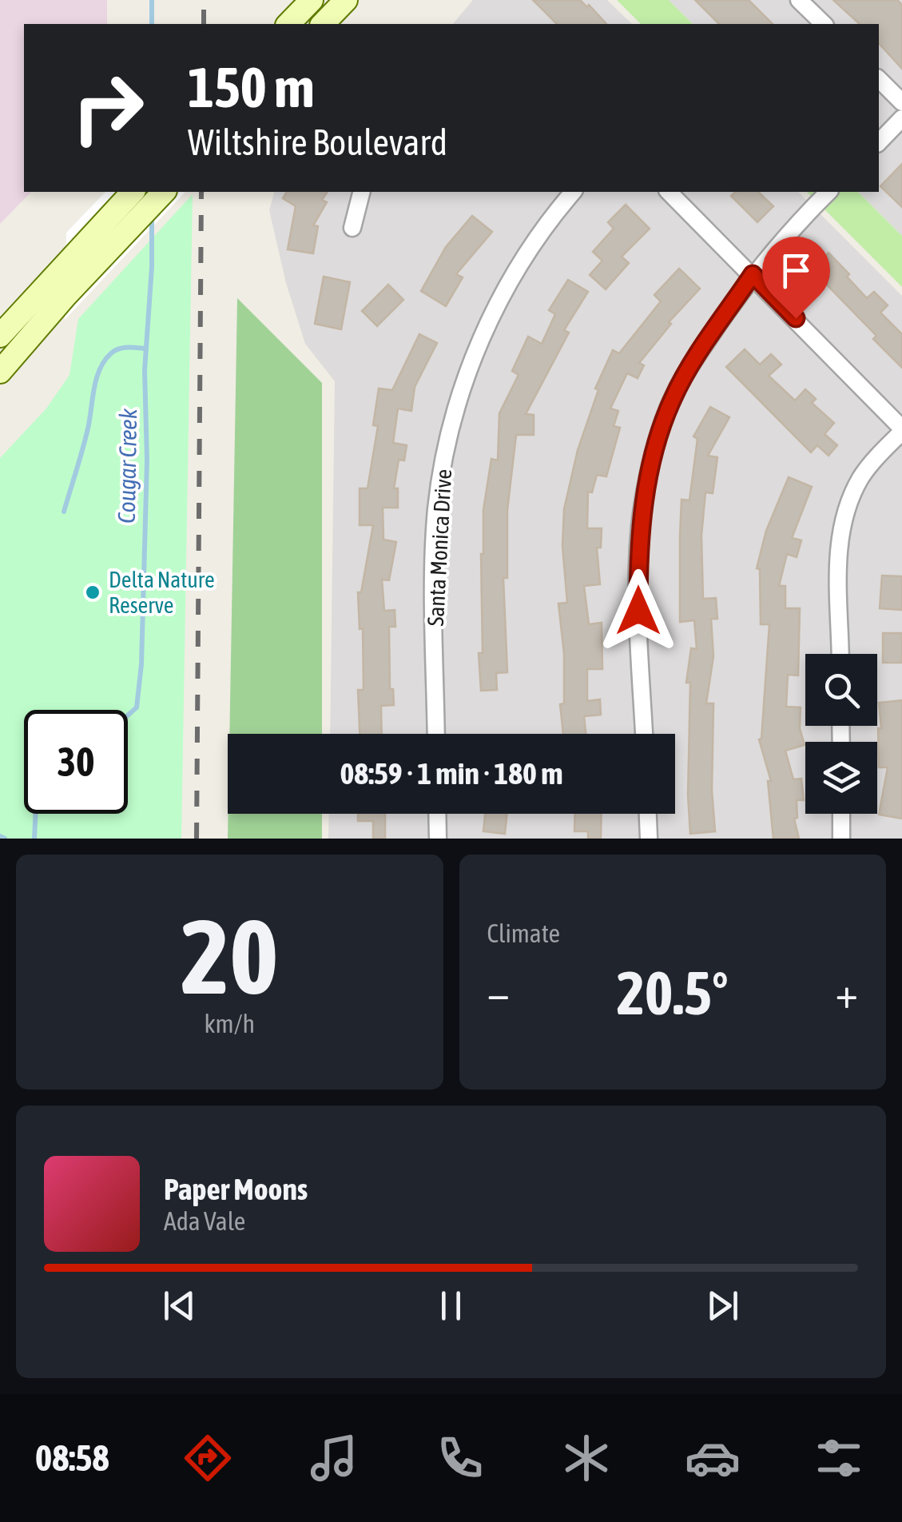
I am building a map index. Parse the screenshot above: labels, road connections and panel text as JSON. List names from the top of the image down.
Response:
{
  "streets": {
    "street": ["Santa Monica Drive"]
  },
  "water": ["Cougar Creek"],
  "places": ["Delta Nature Reserve"],
  "page": {
    "turn": ["150 m", "Wiltshire Boulevard"],
    "limit": "30",
    "trip": "08:59 · 1 min · 180 m",
    "tile": [
      ["20", "km/h"],
      "Climate"
    ],
    "heat": ["−", "20.5°", "+"],
    "song": ["Paper Moons", "Ada Vale"],
    "tabs": "08:58"
  }
}
